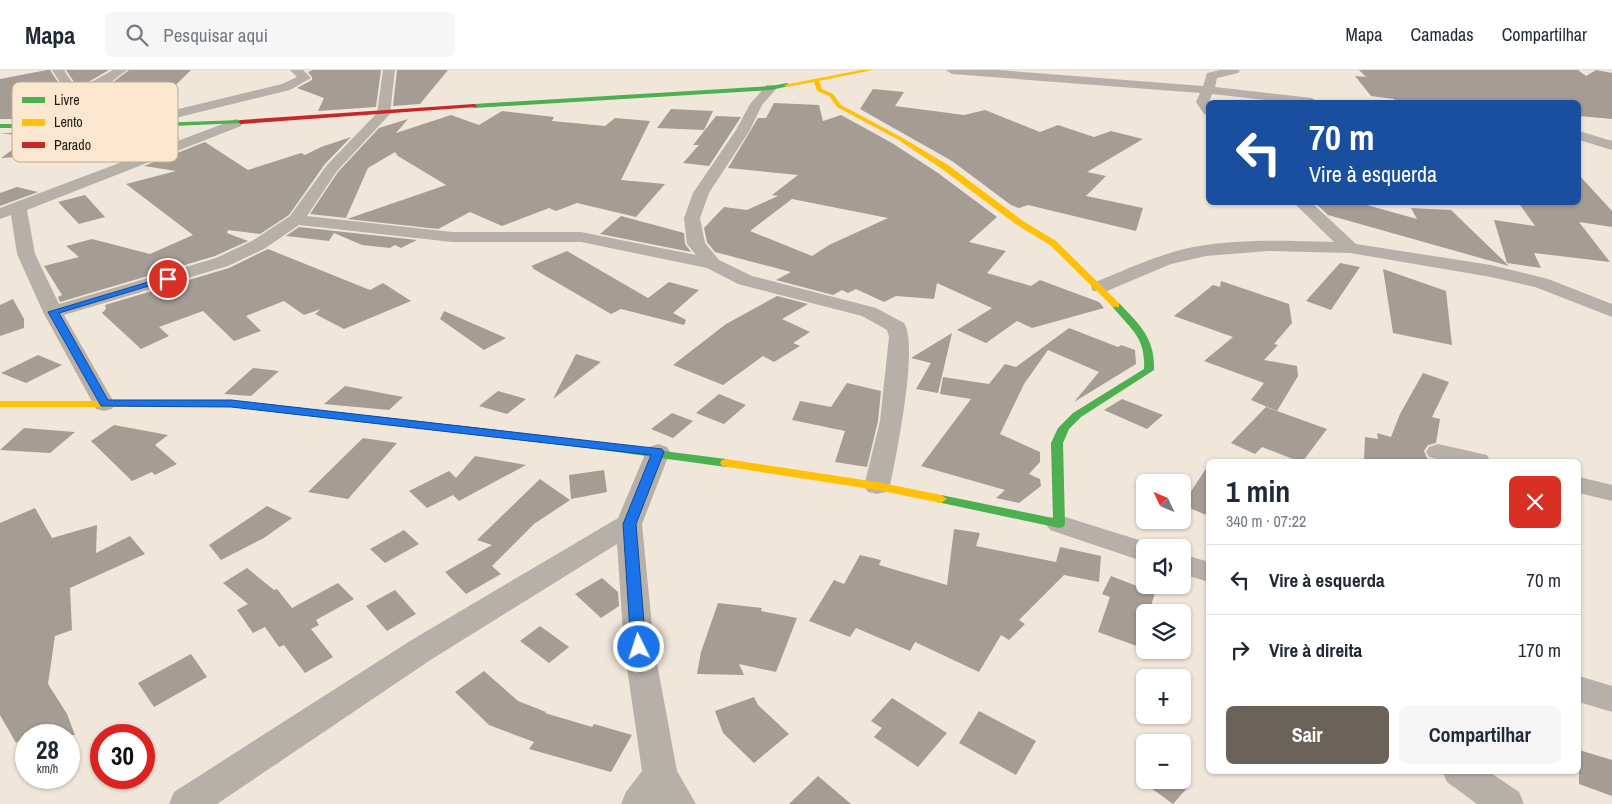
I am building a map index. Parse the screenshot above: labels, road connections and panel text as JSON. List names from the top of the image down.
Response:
{
  "legend": ["Livre", "Lento", "Parado"],
  "north": "top left",
  "page": {
    "header": "Mapa",
    "search": "Pesquisar aqui",
    "nav": ["Mapa", "Camadas", "Compartilhar"],
    "turn": ["70 m", "Vire à esquerda"],
    "heading": ["1 min", "340 m · 07:22"],
    "map_buttons": ["+", "−"],
    "list": [
      {
        "name": "Vire à esquerda",
        "value": "70 m"
      },
      {
        "name": "Vire à direita",
        "value": "170 m"
      }
    ],
    "buttons": ["Sair", "Compartilhar"],
    "speed": "28 km/h",
    "limit": "30"
  }
}
